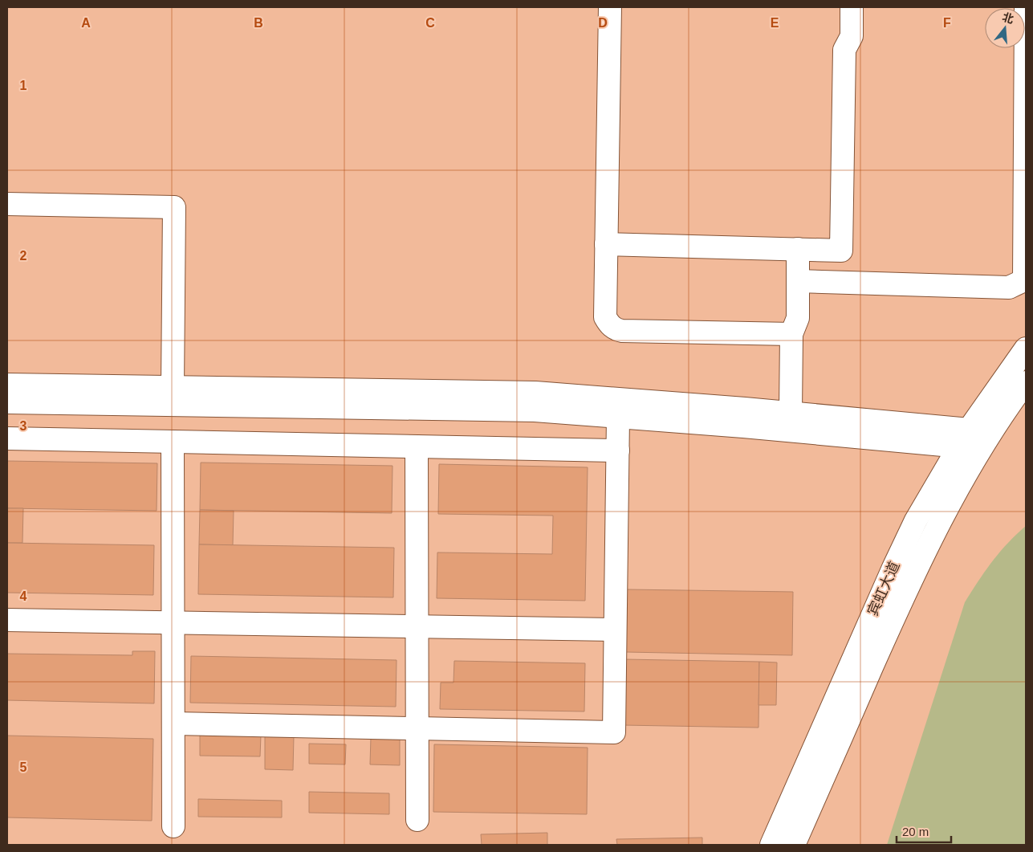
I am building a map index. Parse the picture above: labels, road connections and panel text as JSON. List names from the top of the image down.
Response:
{
  "streets": {
    "street": ["宾虹大道"]
  },
  "scale_bar": "20 m",
  "north": "top",
  "grid": {
    "columns": [
      "A",
      "B",
      "C",
      "D",
      "E",
      "F"
    ],
    "rows": [
      "1",
      "2",
      "3",
      "4",
      "5"
    ]
  }
}
